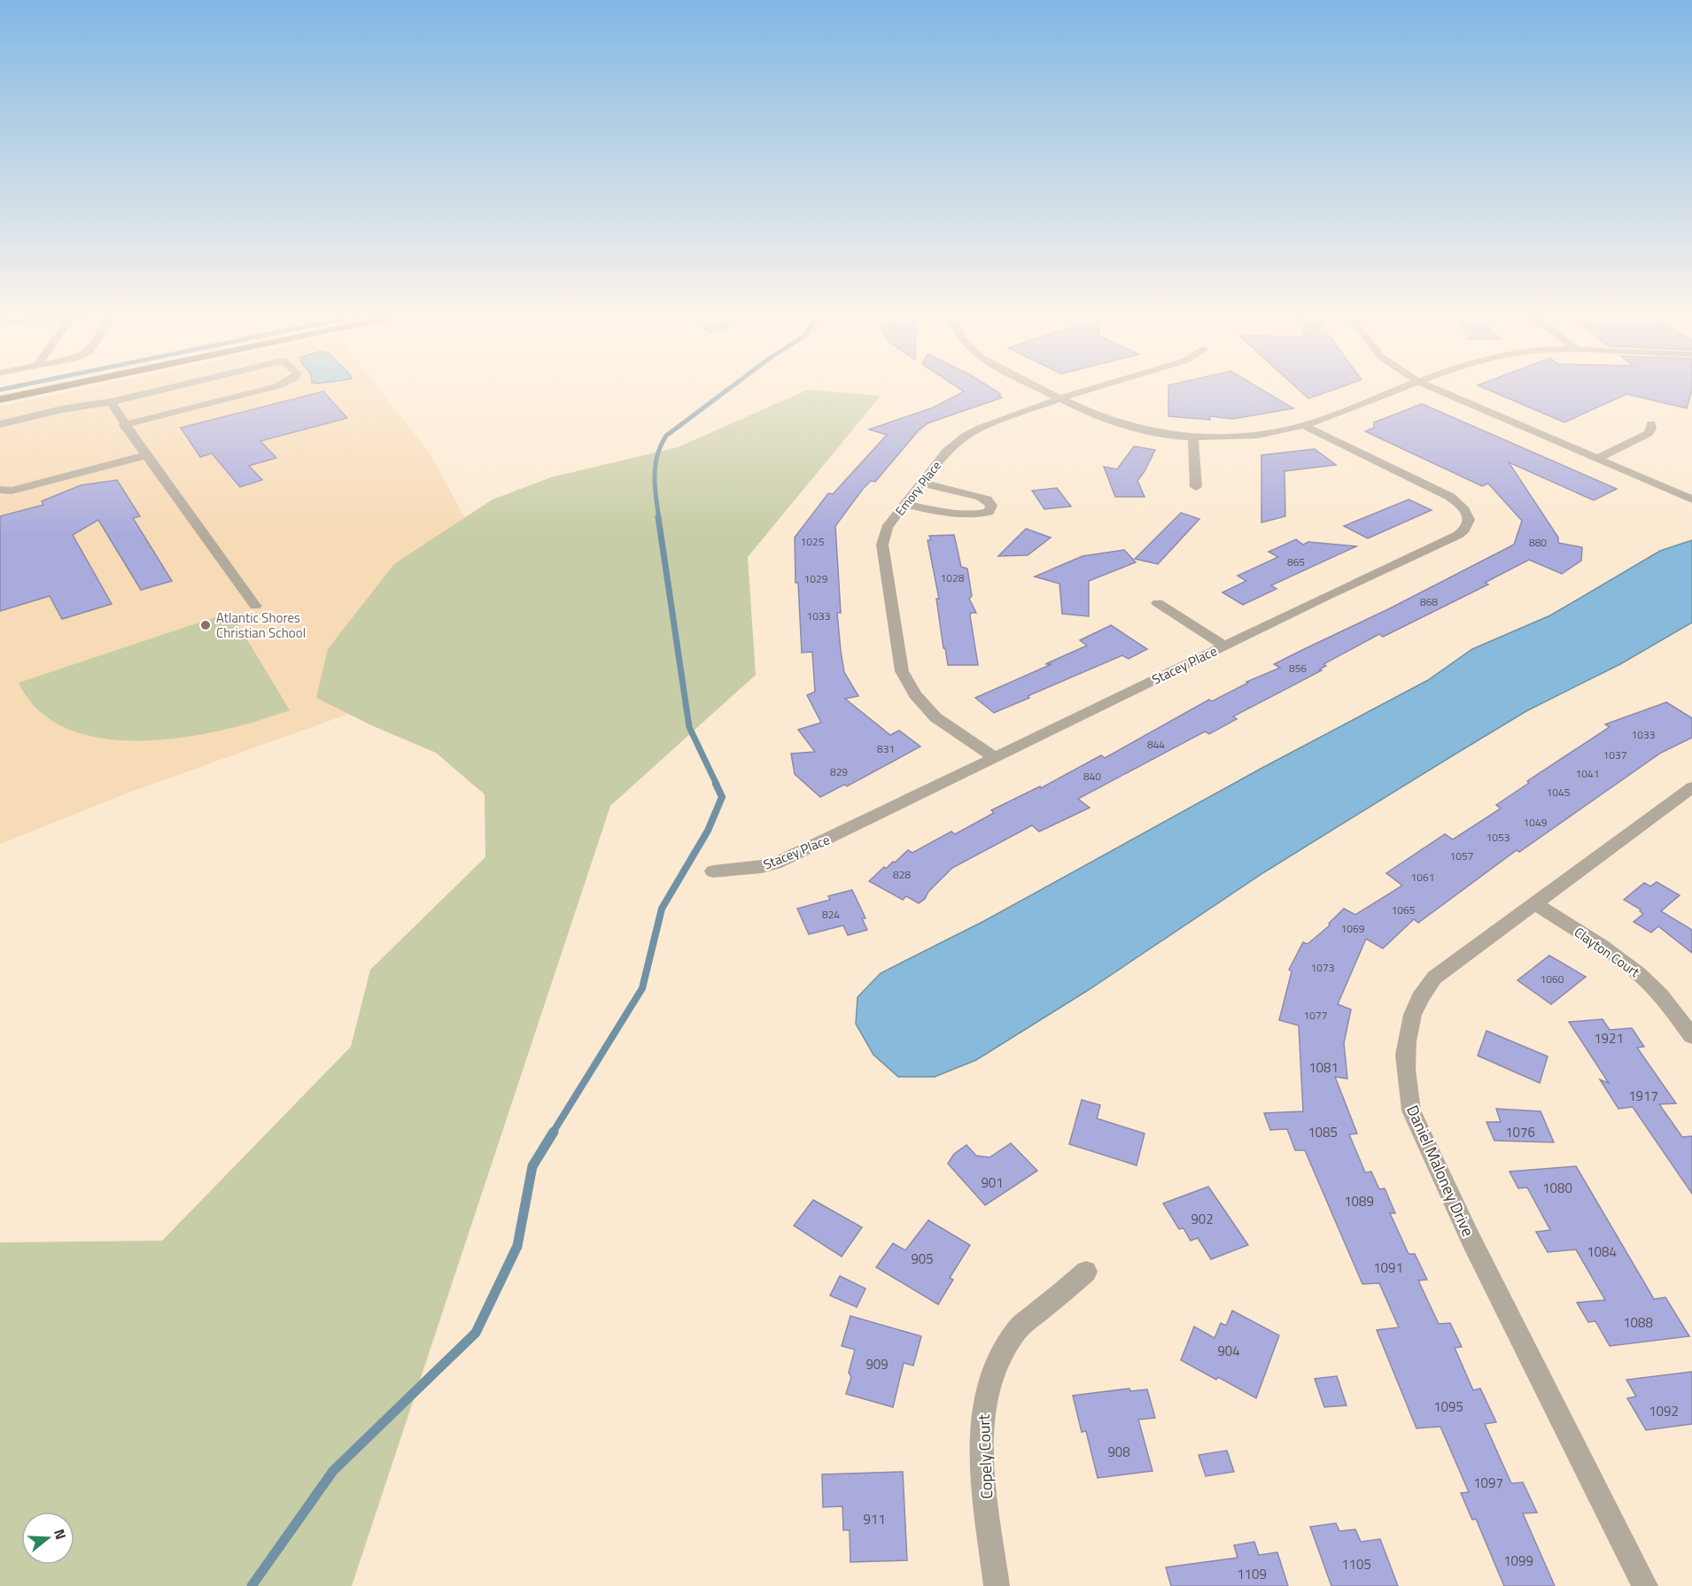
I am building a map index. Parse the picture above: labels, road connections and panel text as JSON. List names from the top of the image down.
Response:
{
  "streets": {
    "street": [
      "Emory Place",
      "Stacey Place",
      "Clayton Court",
      "Daniel Maloney Drive",
      "Copely Court"
    ]
  },
  "crossings": [
    ["Emory Place", "Stacey Place"],
    ["Clayton Court", "Daniel Maloney Drive"]
  ],
  "places": ["Atlantic Shores Christian School"],
  "house_numbers": [
    "1025",
    "880",
    "865",
    "1028",
    "1029",
    "868",
    "1033",
    "856",
    "1033",
    "844",
    "831",
    "1037",
    "829",
    "1041",
    "840",
    "1045",
    "1049",
    "1053",
    "1057",
    "828",
    "1061",
    "1065",
    "824",
    "1069",
    "1073",
    "1060",
    "1077",
    "1921",
    "1081",
    "1917",
    "1085",
    "1076",
    "901",
    "1080",
    "1089",
    "902",
    "1084",
    "905",
    "1091",
    "1088",
    "904",
    "909",
    "1095",
    "1092",
    "908",
    "1097",
    "911",
    "1099",
    "1105",
    "1109"
  ],
  "north": "right"
}
